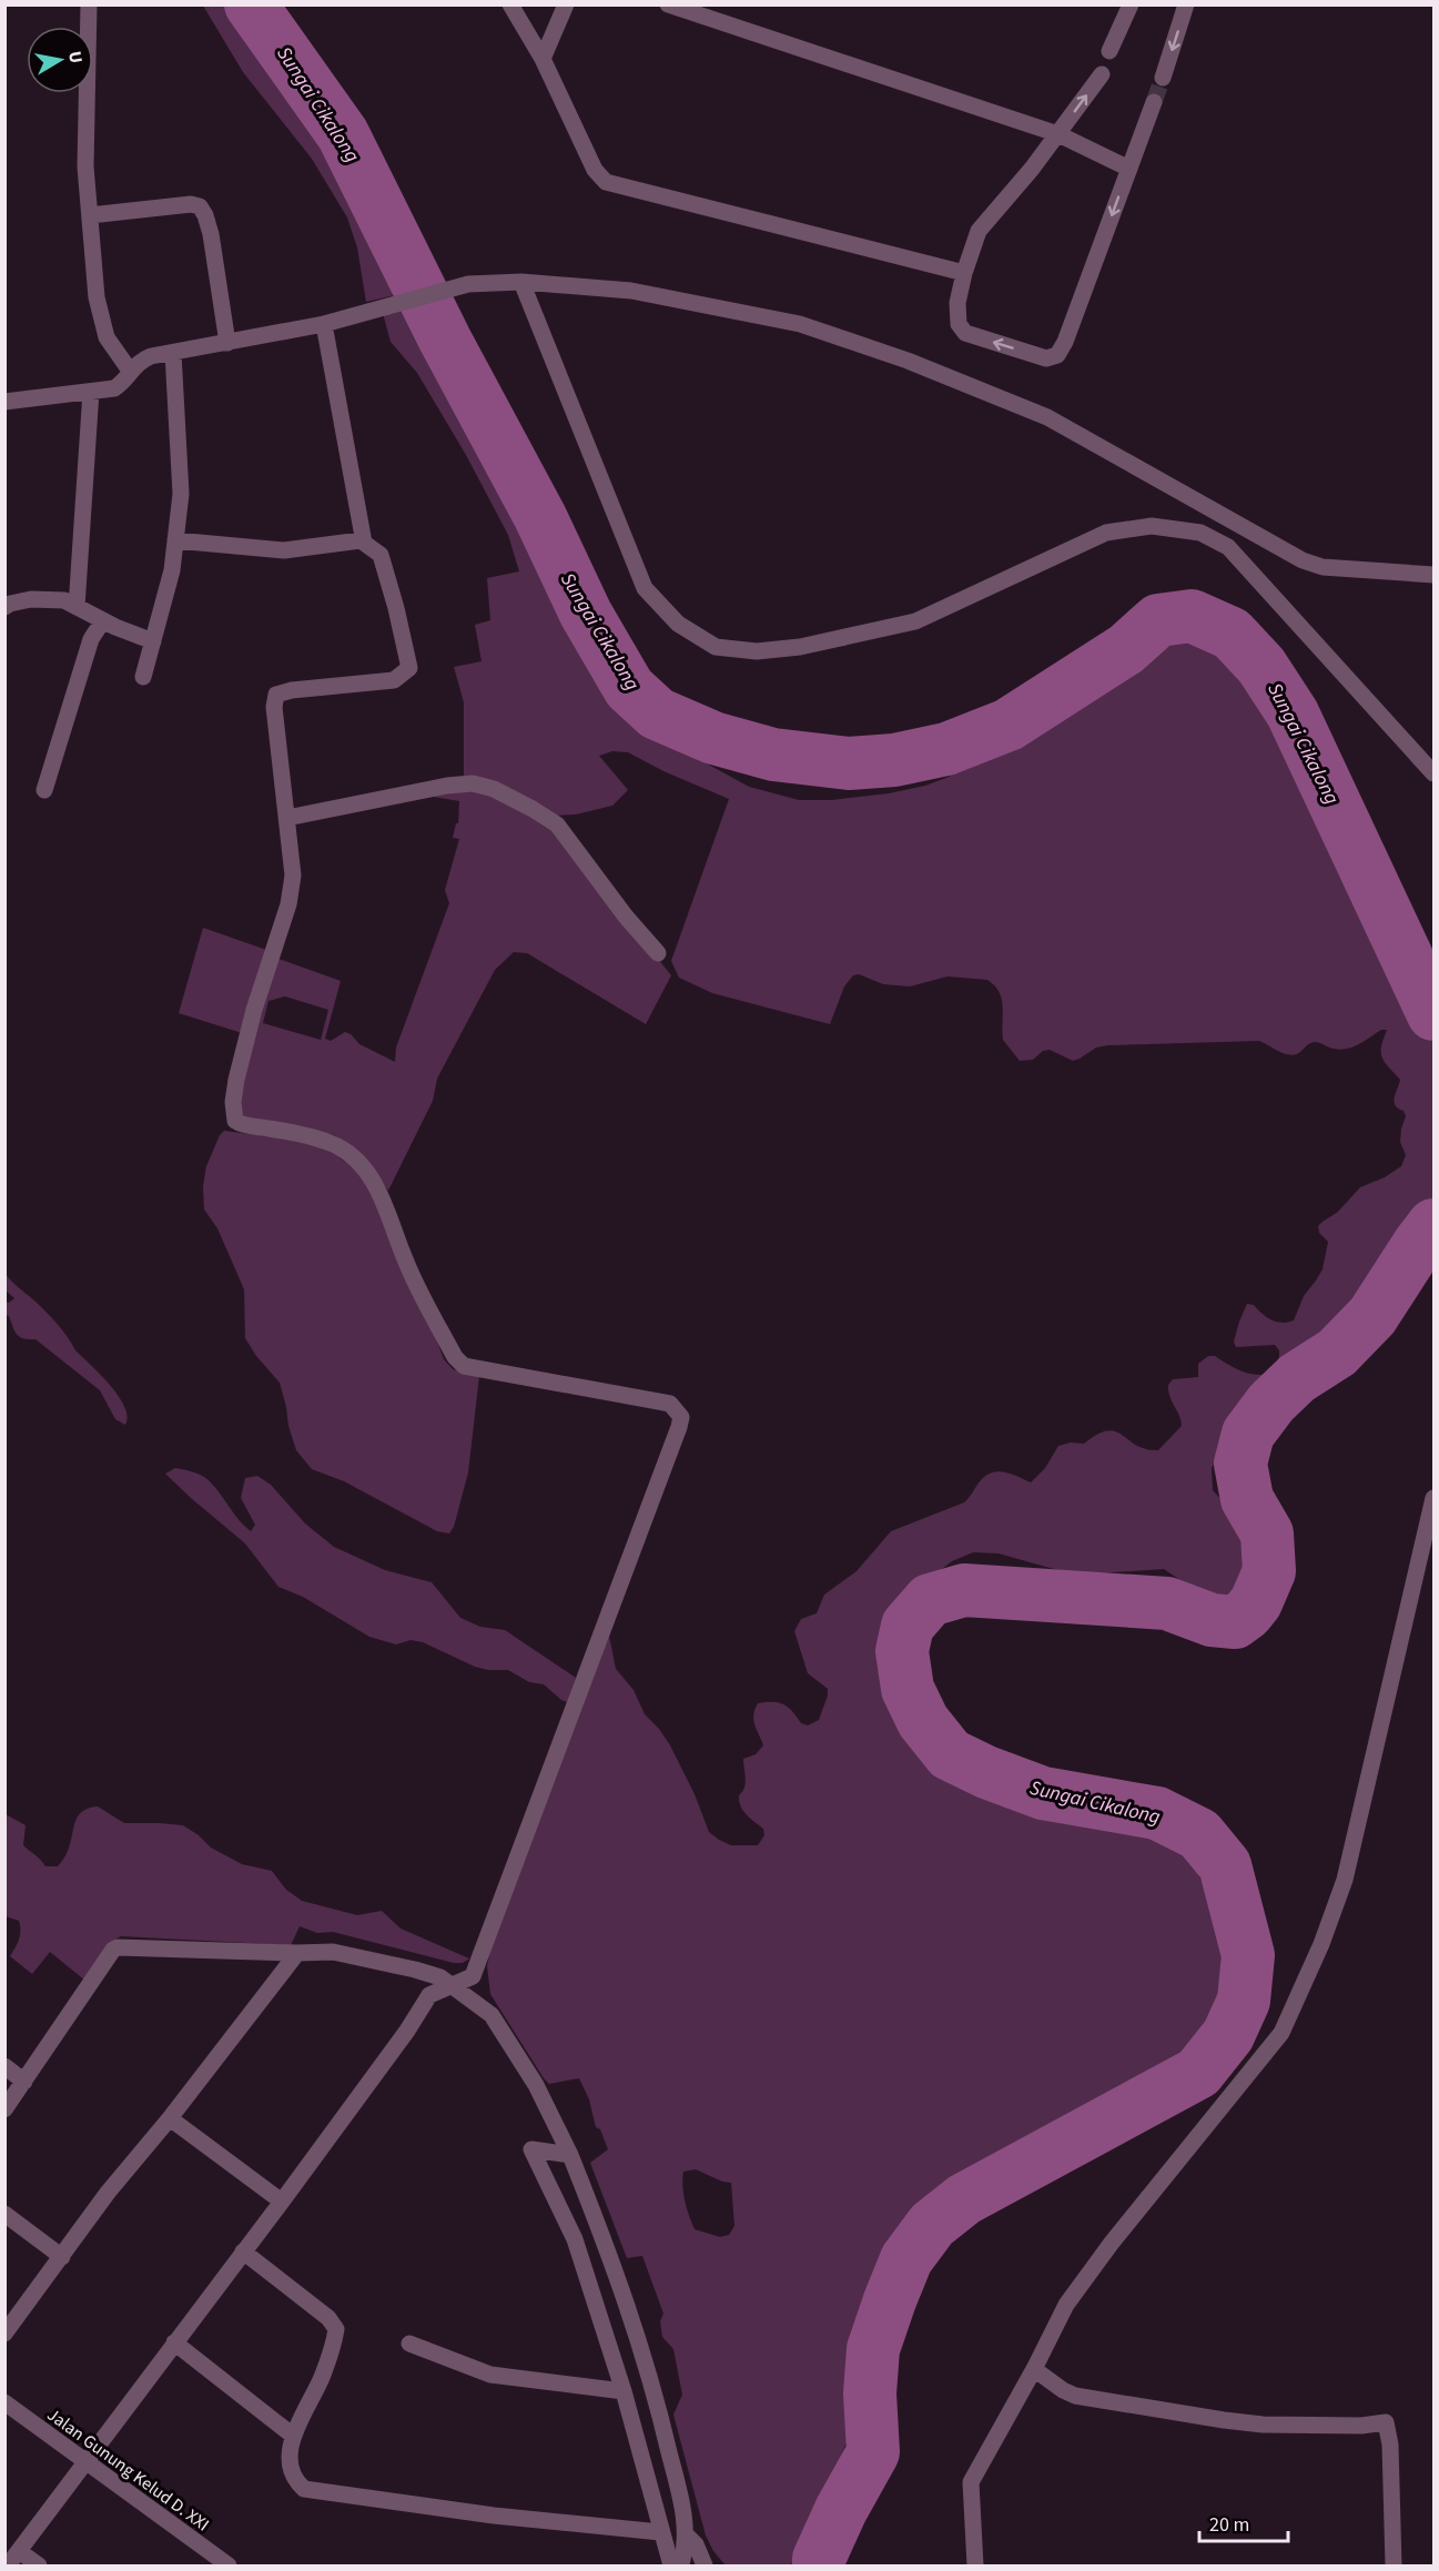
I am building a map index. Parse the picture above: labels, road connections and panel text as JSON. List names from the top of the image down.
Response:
{
  "streets": {
    "street": ["Jalan Gunung Kelud D. XXI"]
  },
  "water": ["Sungai Cikalong"],
  "scale_bar": "20 m",
  "north": "right"
}
